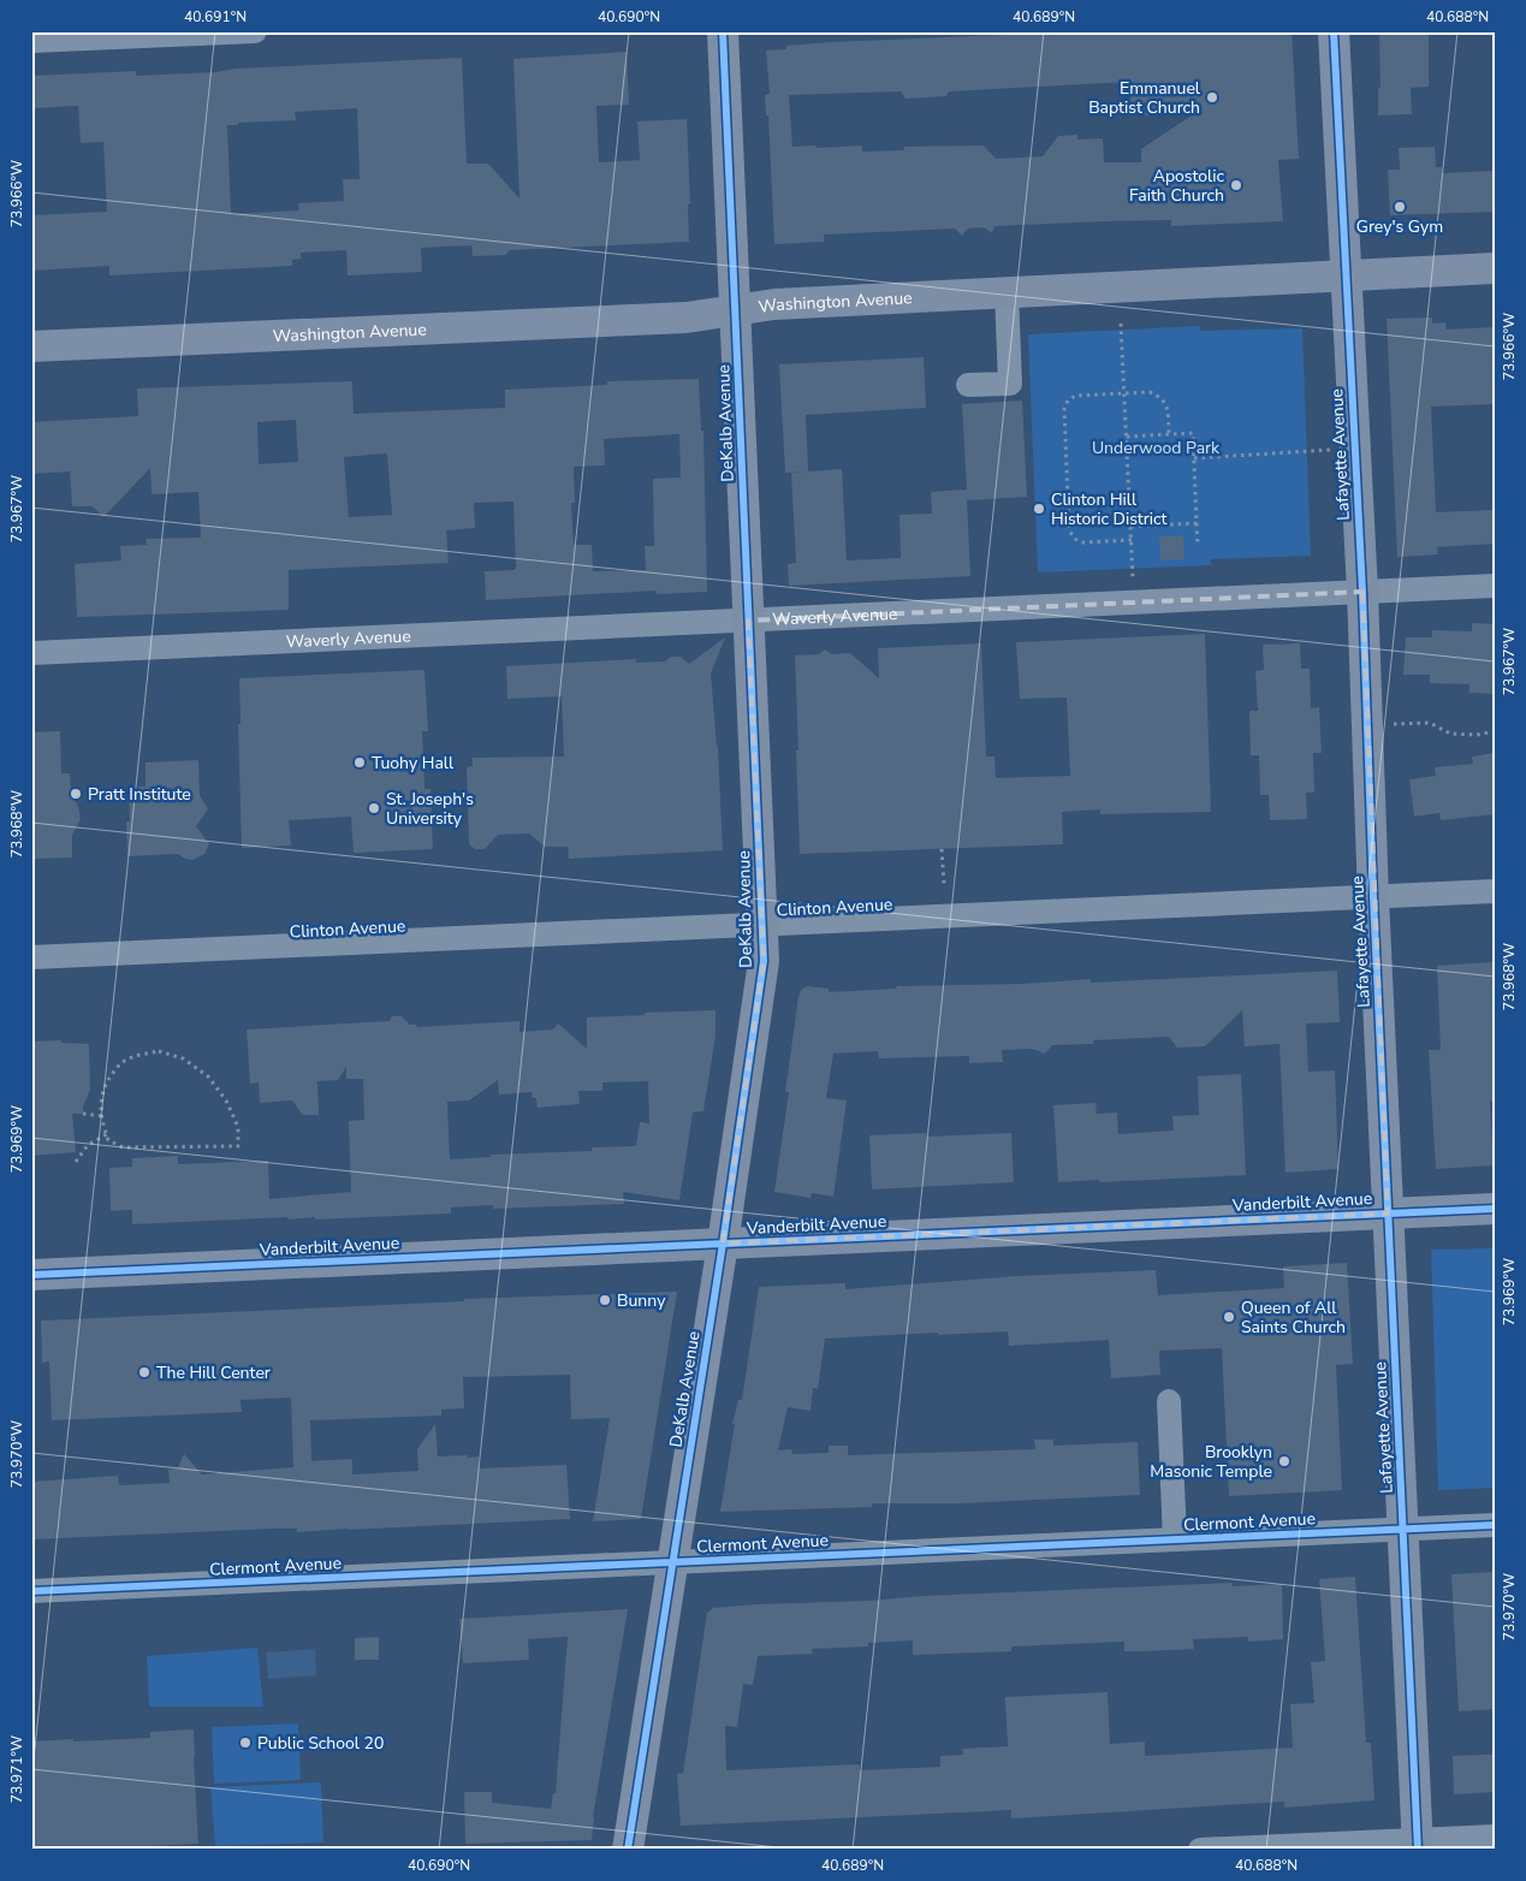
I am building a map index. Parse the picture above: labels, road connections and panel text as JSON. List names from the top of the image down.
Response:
{
  "streets": {
    "main road": [
      "Washington Avenue",
      "DeKalb Avenue",
      "Lafayette Avenue",
      "Vanderbilt Avenue"
    ],
    "street": ["Waverly Avenue", "Clinton Avenue", "Clermont Avenue"]
  },
  "crossings": [
    ["Washington Avenue", "DeKalb Avenue"],
    ["Washington Avenue", "Lafayette Avenue"],
    ["DeKalb Avenue", "Waverly Avenue"],
    ["DeKalb Avenue", "Clinton Avenue"],
    ["DeKalb Avenue", "Vanderbilt Avenue"],
    ["DeKalb Avenue", "Clermont Avenue"],
    ["Lafayette Avenue", "Waverly Avenue"],
    ["Lafayette Avenue", "Clinton Avenue"],
    ["Lafayette Avenue", "Vanderbilt Avenue"],
    ["Lafayette Avenue", "Clermont Avenue"]
  ],
  "parks": ["Underwood Park"],
  "places": [
    "Emmanuel Baptist Church",
    "Apostolic Faith Church",
    "Grey's Gym",
    "Clinton Hill Historic District",
    "Tuohy Hall",
    "Pratt Institute",
    "St. Joseph's University",
    "Bunny",
    "Queen of All Saints Church",
    "The Hill Center",
    "Brooklyn Masonic Temple",
    "Public School 20"
  ],
  "coordinates": [
    "40.691°N",
    "40.690°N",
    "40.689°N",
    "40.688°N",
    "73.966°W",
    "73.967°W",
    "73.968°W",
    "73.969°W",
    "73.970°W",
    "73.971°W"
  ]
}
